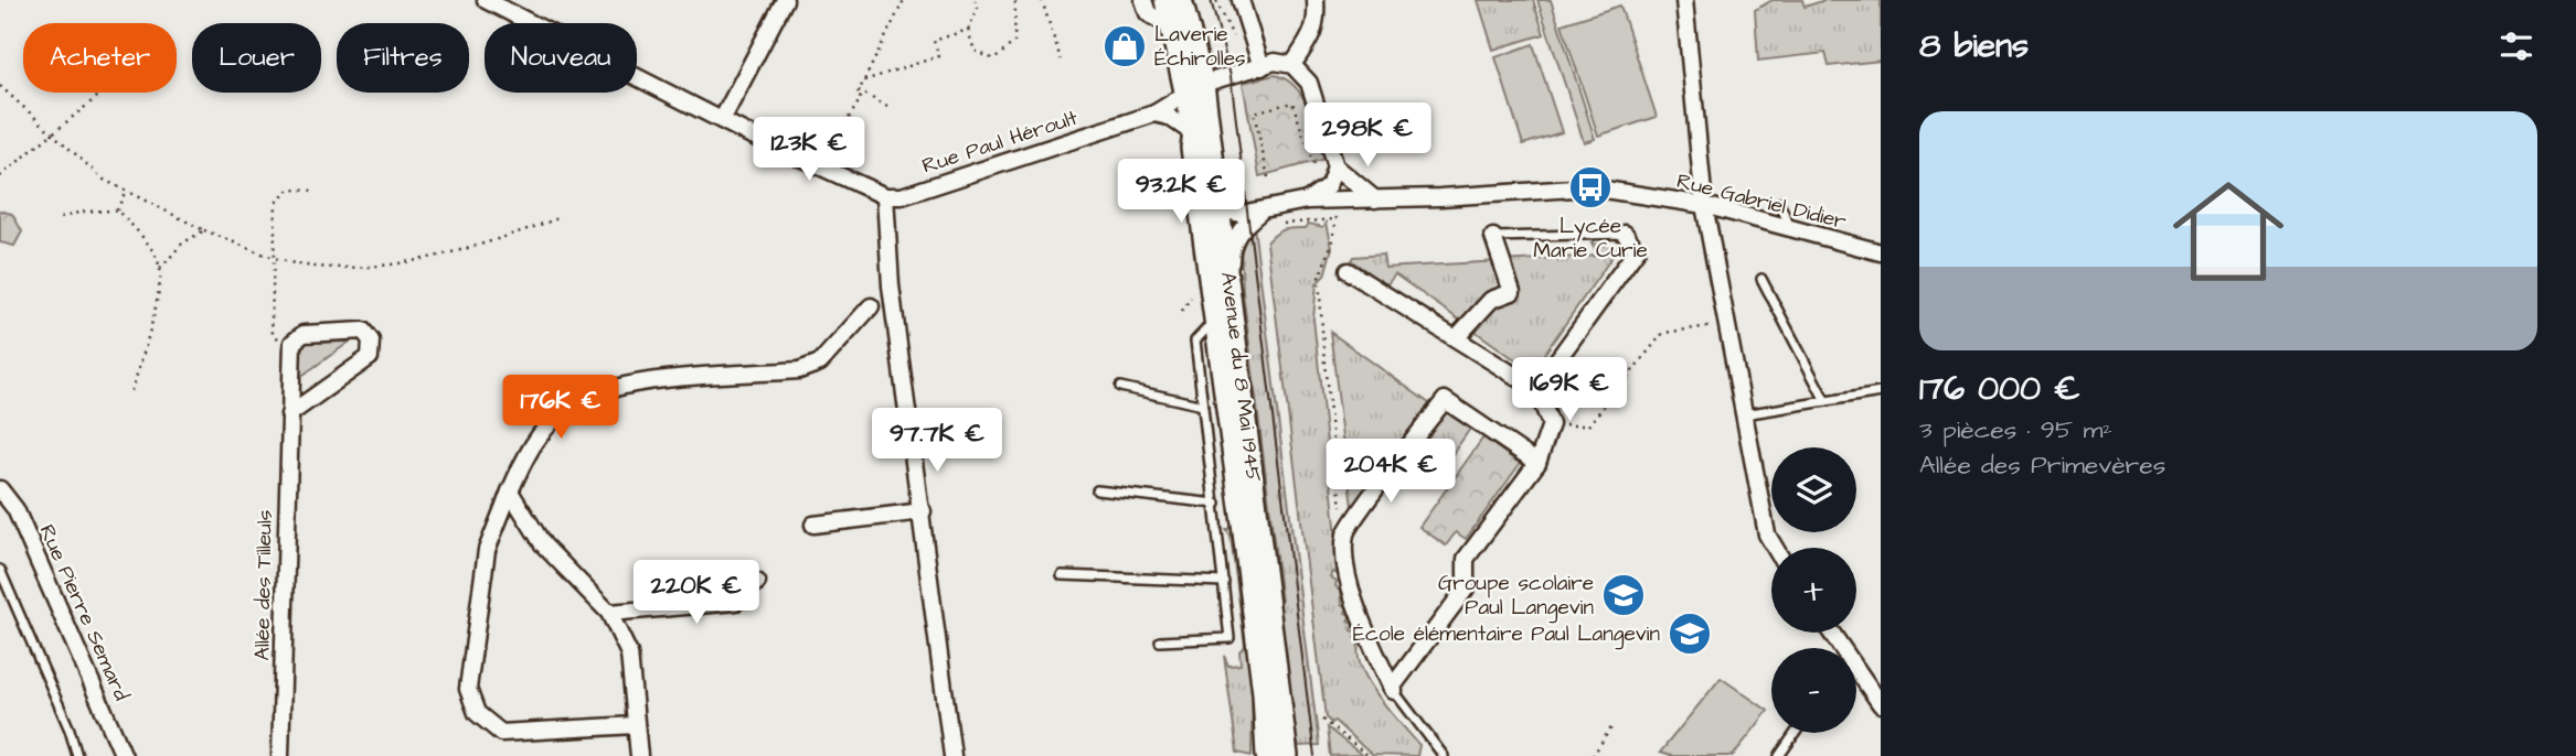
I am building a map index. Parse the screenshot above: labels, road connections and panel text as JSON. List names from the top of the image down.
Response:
{
  "streets": {
    "main road": ["Avenue du 8 Mai 1945"],
    "street": [
      "Rue Paul Héroult",
      "Rue Gabriel Didier",
      "Allée des Tilleuls",
      "Rue Pierre Semard"
    ]
  },
  "crossings": [
    ["Rue Paul Héroult", "Rue Gabriel Didier"],
    ["Rue Paul Héroult", "Avenue du 8 Mai 1945"],
    ["Rue Gabriel Didier", "Avenue du 8 Mai 1945"]
  ],
  "places": {
    "shop": ["Laverie Échirolles"],
    "bus stop": ["Lycée Marie Curie"],
    "school or university": ["Groupe scolaire Paul Langevin", "École élémentaire Paul Langevin"]
  },
  "page": {
    "heading": "8 biens",
    "chip": [
      "Acheter",
      "Louer",
      "Filtres",
      "Nouveau"
    ],
    "list": [
      {
        "name": "176 000 €",
        "note": "3 pièces · 95 m² · Allée des Primevères"
      }
    ],
    "price": [
      "298K €",
      "123K €",
      "93.2K €",
      "169K €",
      "176K €",
      "97.7K €",
      "204K €",
      "220K €"
    ],
    "map_buttons": ["+", "−"]
  }
}
